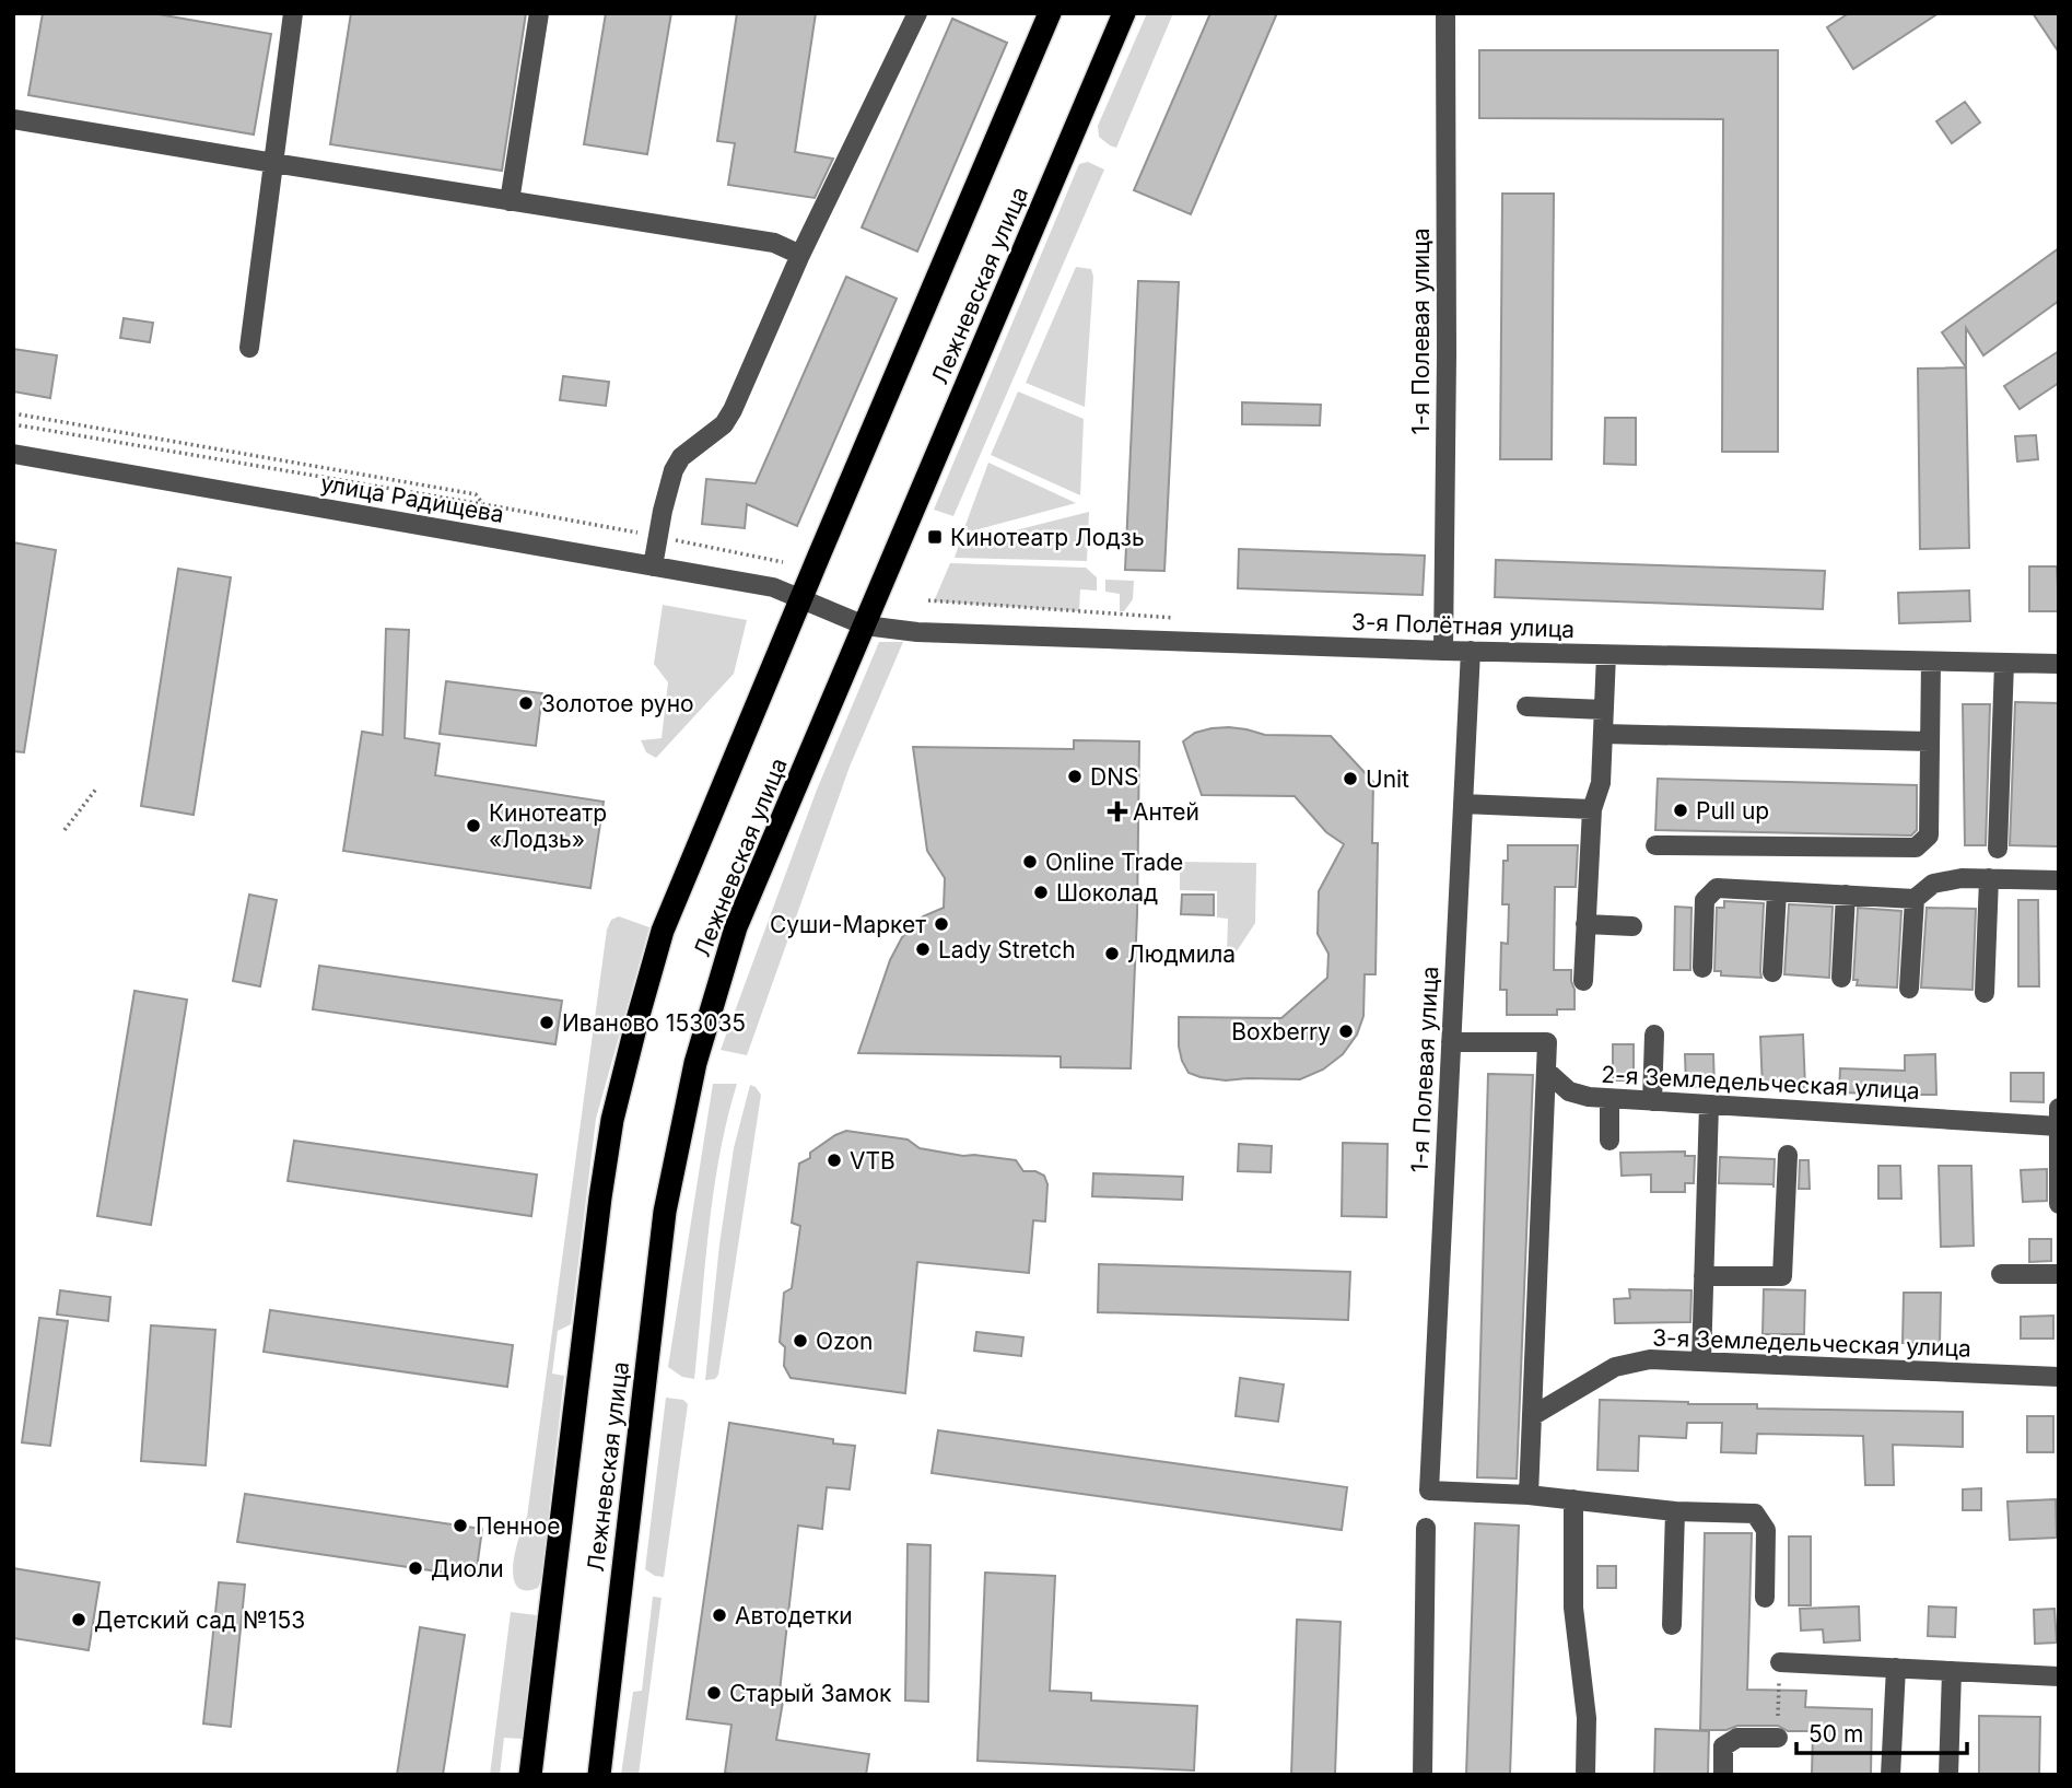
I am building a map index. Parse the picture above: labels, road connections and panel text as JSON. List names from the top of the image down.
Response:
{
  "streets": {
    "highway": ["Лежневская улица"],
    "street": [
      "1-я Полевая улица",
      "улица Радищева",
      "3-я Полётная улица",
      "2-я Земледельческая улица",
      "3-я Земледельческая улица"
    ]
  },
  "crossings": [
    ["Лежневская улица", "улица Радищева"],
    ["Лежневская улица", "3-я Полётная улица"],
    ["1-я Полевая улица", "3-я Полётная улица"],
    ["улица Радищева", "3-я Полётная улица"]
  ],
  "places": {
    "transit": ["Кинотеатр Лодзь"],
    "other": [
      "Золотое руно",
      "DNS",
      "Unit",
      "Pull up",
      "Кинотеатр «Лодзь»",
      "Online Trade",
      "Шоколад",
      "Суши-Маркет",
      "Lady Stretch",
      "Людмила",
      "Иваново 153035",
      "Boxberry",
      "VTB",
      "Ozon",
      "Пенное",
      "Диоли",
      "Автодетки",
      "Детский сад №153",
      "Старый Замок"
    ],
    "health": ["Антей"]
  },
  "scale_bar": "50 m"
}
